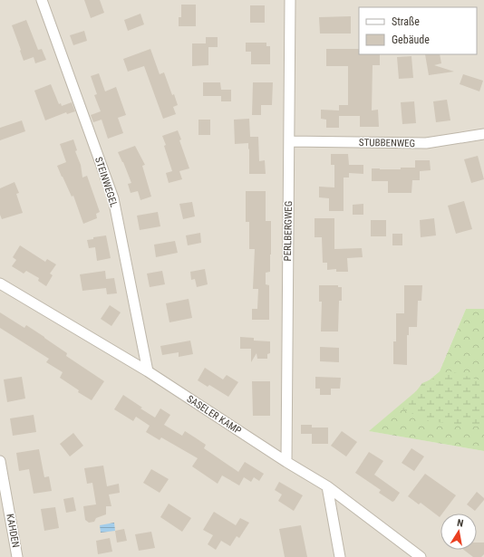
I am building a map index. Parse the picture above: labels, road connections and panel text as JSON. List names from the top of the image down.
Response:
{
  "streets": {
    "street": [
      "STUBBENWEG",
      "STEINWEGEL",
      "PERLBERGWEG",
      "SASELER KAMP",
      "KAHDEN"
    ]
  },
  "crossings": [
    ["STUBBENWEG", "PERLBERGWEG"],
    ["STEINWEGEL", "SASELER KAMP"],
    ["PERLBERGWEG", "SASELER KAMP"]
  ],
  "legend": ["Straße", "Gebäude"],
  "north": "top"
}
